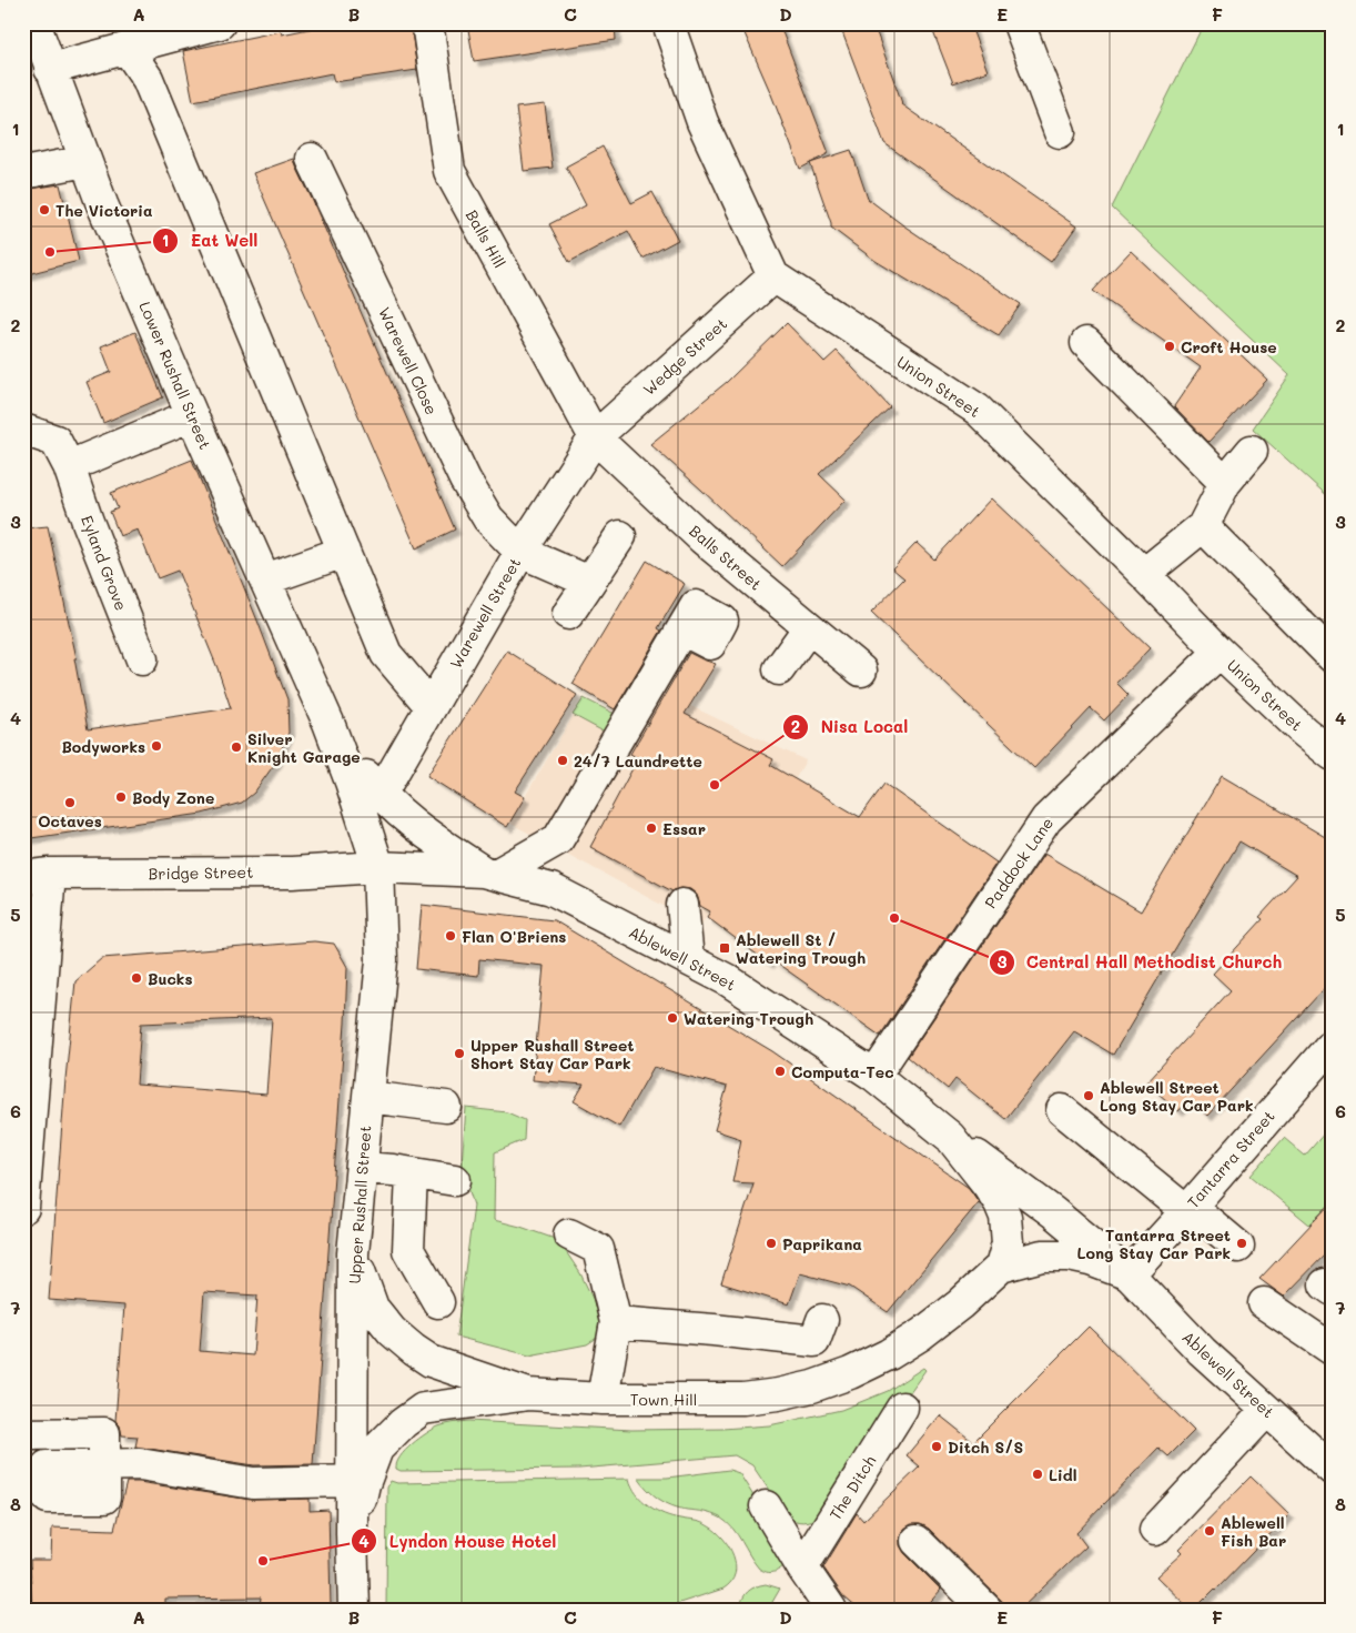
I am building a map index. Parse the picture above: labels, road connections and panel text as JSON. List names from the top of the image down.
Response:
{
  "streets": {
    "street": [
      "Balls Hill",
      "Wedge Street",
      "Warewell Close",
      "Lower Rushall Street",
      "Union Street",
      "Balls Street",
      "Eyland Grove",
      "Warewell Street",
      "Paddock Lane",
      "Bridge Street",
      "Ablewell Street",
      "Tantarra Street",
      "Upper Rushall Street",
      "Town Hill",
      "The Ditch"
    ]
  },
  "crossings": [
    ["Balls Hill", "Wedge Street"],
    ["Balls Hill", "Balls Street"],
    ["Balls Hill", "Warewell Street"],
    ["Wedge Street", "Union Street"],
    ["Wedge Street", "Balls Street"],
    ["Wedge Street", "Warewell Street"],
    ["Warewell Close", "Warewell Street"],
    ["Lower Rushall Street", "Warewell Street"],
    ["Lower Rushall Street", "Bridge Street"],
    ["Lower Rushall Street", "Ablewell Street"],
    ["Lower Rushall Street", "Upper Rushall Street"],
    ["Union Street", "Paddock Lane"],
    ["Balls Street", "Warewell Street"],
    ["Paddock Lane", "Ablewell Street"],
    ["Bridge Street", "Ablewell Street"],
    ["Bridge Street", "Upper Rushall Street"],
    ["Ablewell Street", "Tantarra Street"],
    ["Ablewell Street", "Upper Rushall Street"],
    ["Ablewell Street", "Town Hill"],
    ["Upper Rushall Street", "Town Hill"]
  ],
  "places": {
    "other": [
      "The Victoria",
      "Eat Well",
      "Croft House",
      "Bodyworks",
      "Silver Knight Garage",
      "24/7 Laundrette",
      "Nisa Local",
      "Body Zone",
      "Octaves",
      "Essar",
      "Central Hall Methodist Church",
      "Flan O'Briens",
      "Bucks",
      "Watering Trough",
      "Upper Rushall Street Short Stay Car Park",
      "Computa-Tec",
      "Ablewell Street Long Stay Car Park",
      "Paprikana",
      "Tantarra Street Long Stay Car Park",
      "Ditch S/S",
      "Lidl",
      "Ablewell Fish Bar",
      "Lyndon House Hotel"
    ],
    "transit": ["Ablewell St / Watering Trough"]
  },
  "grid": {
    "columns": [
      "A",
      "B",
      "C",
      "D",
      "E",
      "F"
    ],
    "rows": [
      "1",
      "2",
      "3",
      "4",
      "5",
      "6",
      "7",
      "8"
    ]
  }
}
